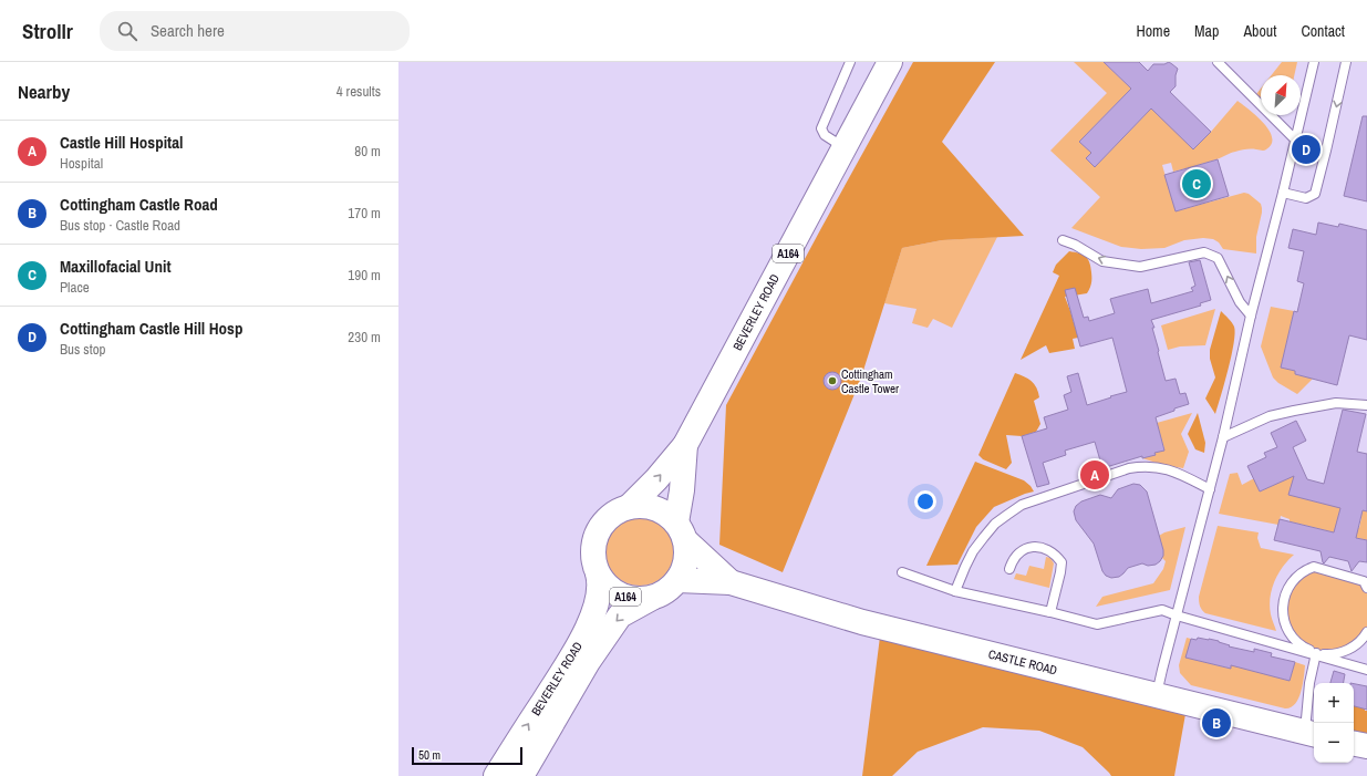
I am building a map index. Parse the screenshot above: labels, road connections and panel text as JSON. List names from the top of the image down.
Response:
{
  "streets": {
    "main road": ["A164", "BEVERLEY ROAD", "CASTLE ROAD"]
  },
  "crossings": [
    ["A164", "BEVERLEY ROAD"],
    ["A164", "CASTLE ROAD"],
    ["BEVERLEY ROAD", "CASTLE ROAD"]
  ],
  "places": ["Cottingham Castle Tower"],
  "scale_bar": "50 m",
  "north": "top right",
  "page": {
    "header": "Strollr",
    "search": "Search here",
    "nav": [
      "Home",
      "Map",
      "About",
      "Contact"
    ],
    "heading": ["Nearby", "4 results"],
    "list": [
      {
        "mark": "A",
        "name": "Castle Hill Hospital",
        "note": "Hospital",
        "value": "80 m"
      },
      {
        "mark": "B",
        "name": "Cottingham Castle Road",
        "note": "Bus stop · Castle Road",
        "value": "170 m"
      },
      {
        "mark": "C",
        "name": "Maxillofacial Unit",
        "note": "Place",
        "value": "190 m"
      },
      {
        "mark": "D",
        "name": "Cottingham Castle Hill Hosp",
        "note": "Bus stop",
        "value": "230 m"
      }
    ],
    "pins": [
      "D",
      "C",
      "A",
      "B"
    ],
    "map_buttons": ["+", "−"],
    "scale": "50 m"
  }
}
